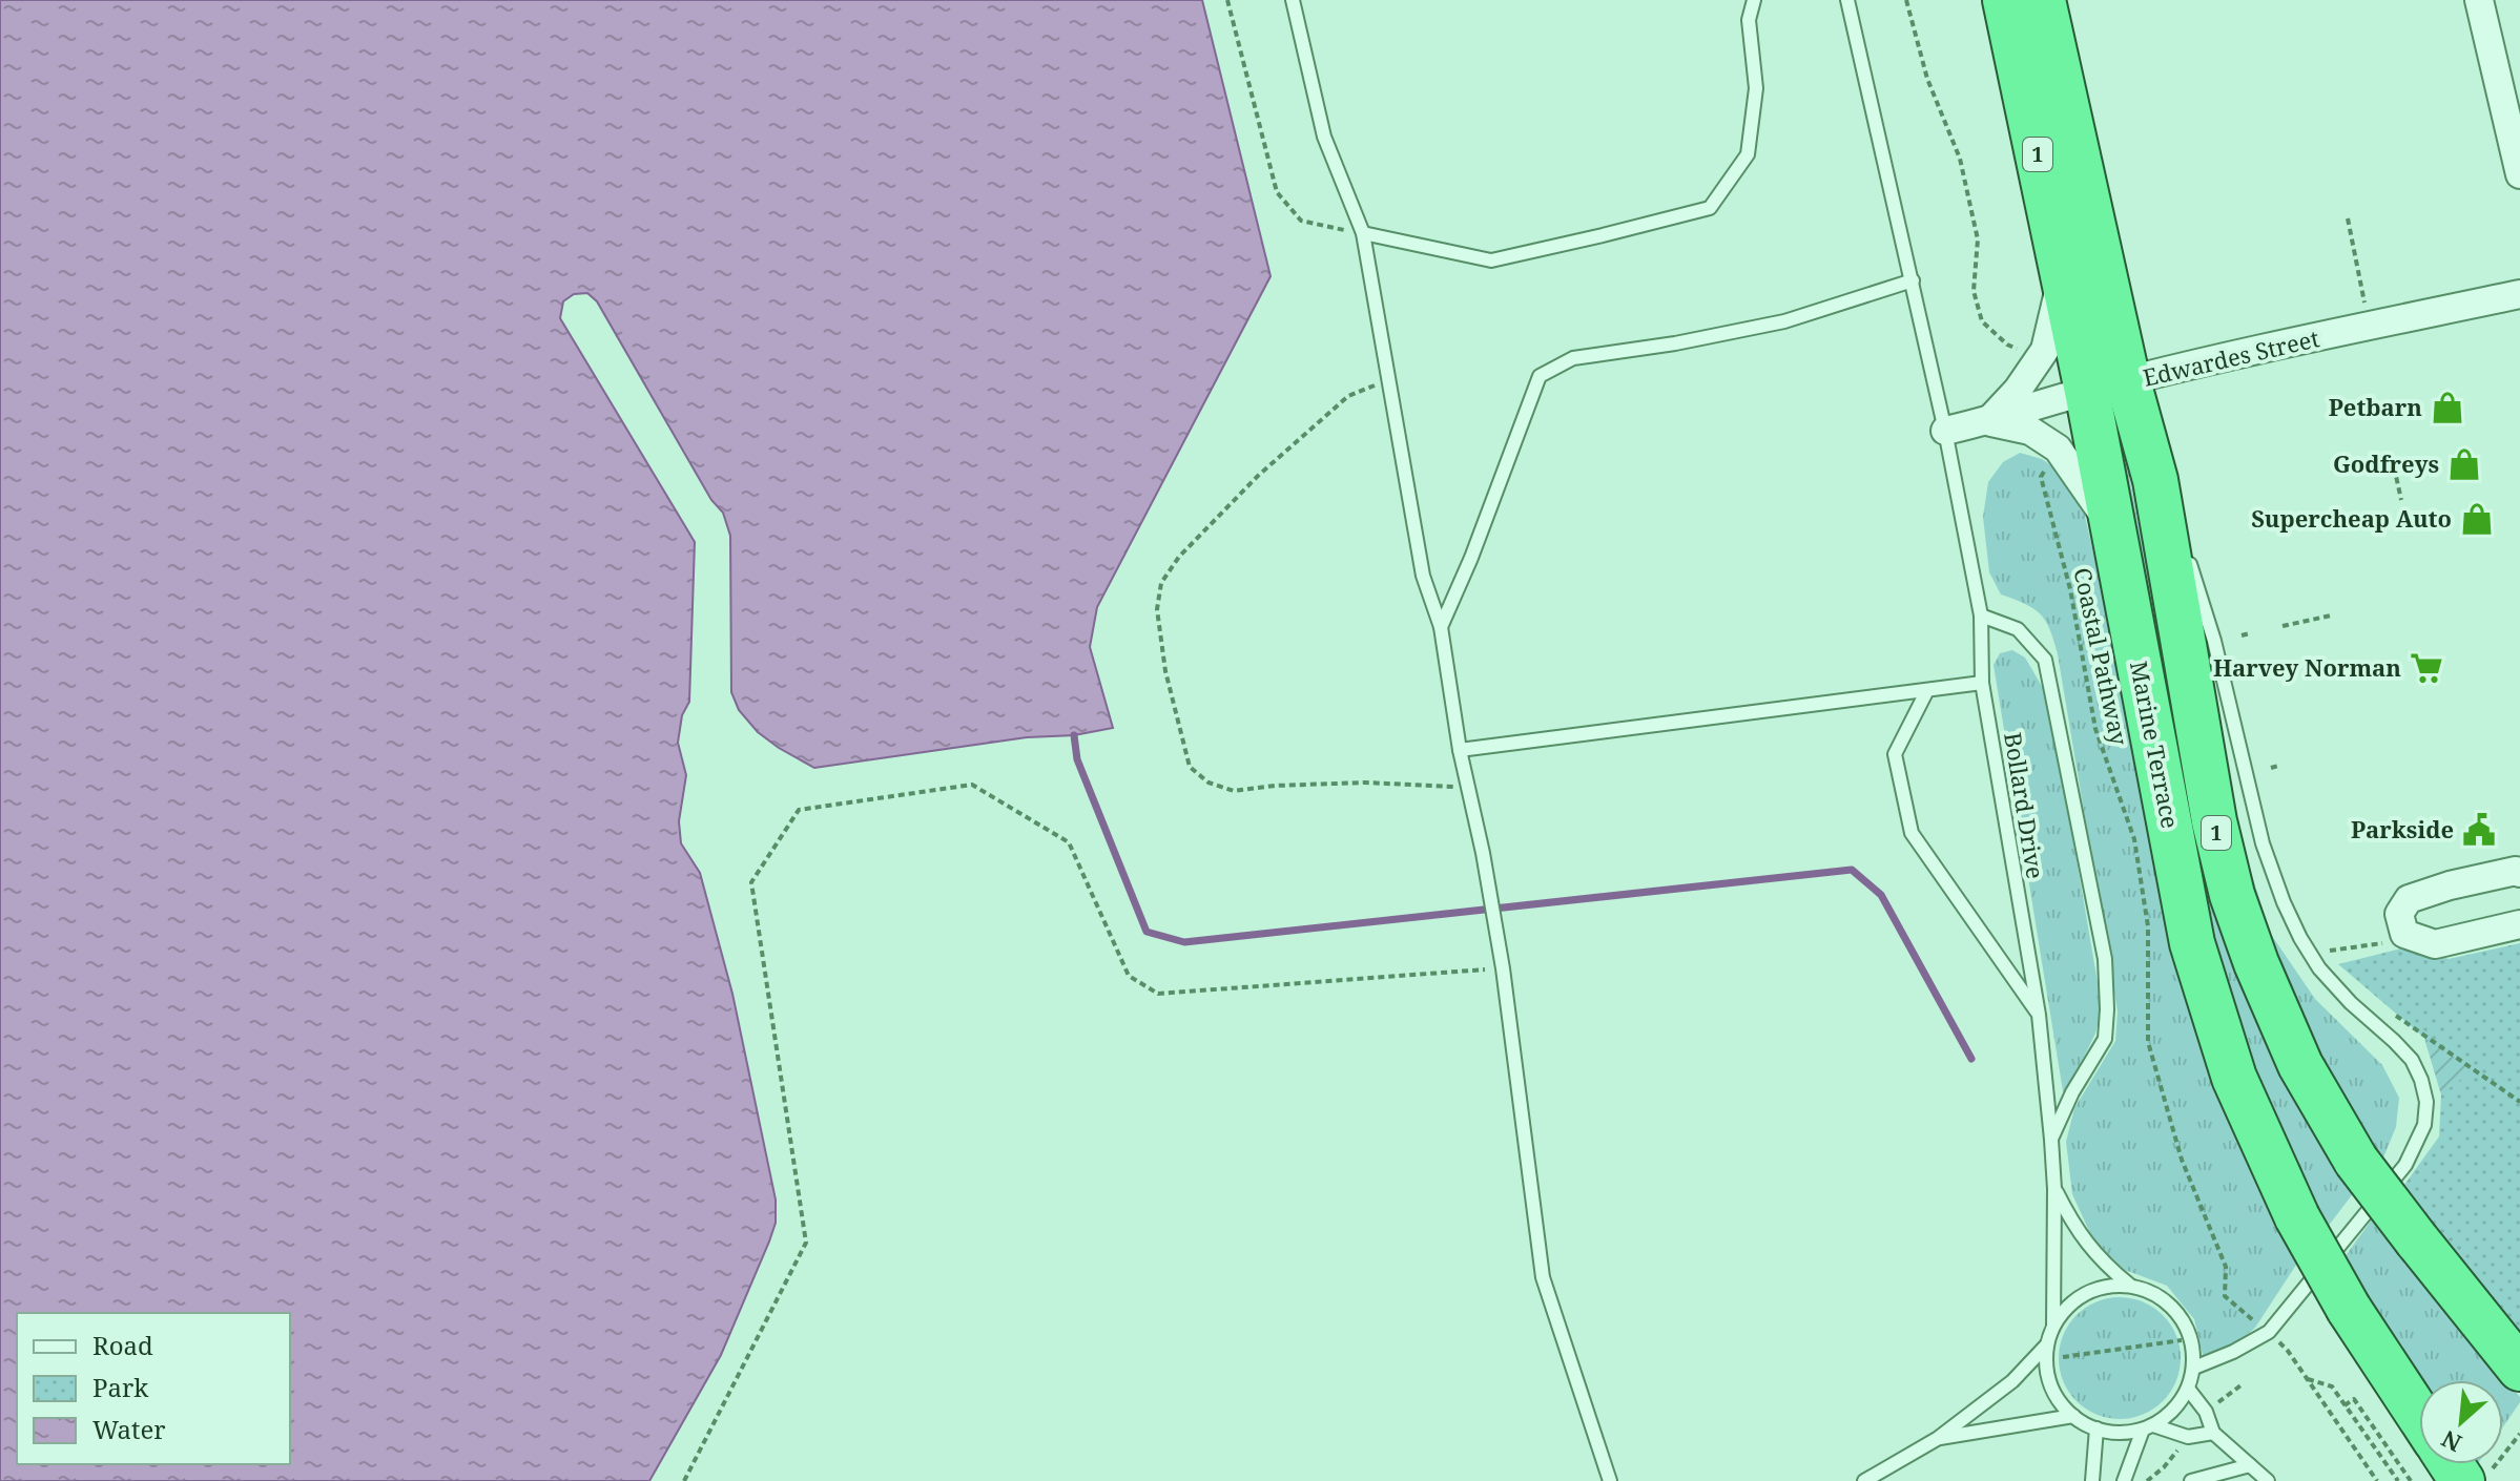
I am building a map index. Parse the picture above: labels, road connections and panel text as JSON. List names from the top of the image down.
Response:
{
  "streets": {
    "highway": ["1", "Marine Terrace"],
    "street": ["Edwardes Street"],
    "lane": ["Bollard Drive"],
    "path": ["Coastal Pathway"]
  },
  "crossings": [
    ["Edwardes Street", "Marine Terrace"],
    ["Edwardes Street", "Bollard Drive"]
  ],
  "places": {
    "shop": ["Petbarn", "Godfreys", "Supercheap Auto"],
    "supermarket": ["Harvey Norman"],
    "public building": ["Parkside"]
  },
  "legend": ["Road", "Park", "Water"],
  "north": "bottom left"
}
